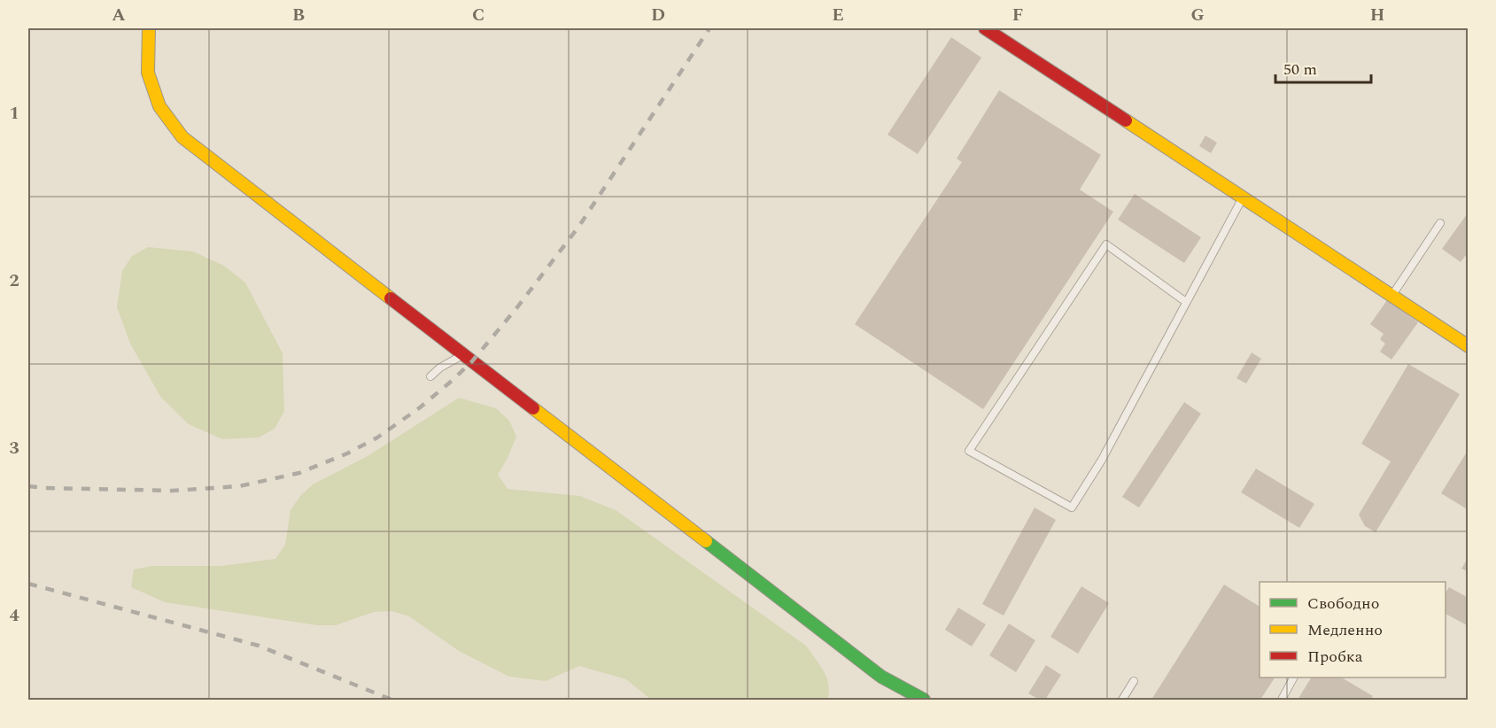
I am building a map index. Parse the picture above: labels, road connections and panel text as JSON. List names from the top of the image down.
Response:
{
  "legend": ["Свободно", "Медленно", "Пробка"],
  "scale_bar": "50 m",
  "grid": {
    "columns": [
      "A",
      "B",
      "C",
      "D",
      "E",
      "F",
      "G",
      "H"
    ],
    "rows": [
      "1",
      "2",
      "3",
      "4"
    ]
  }
}
